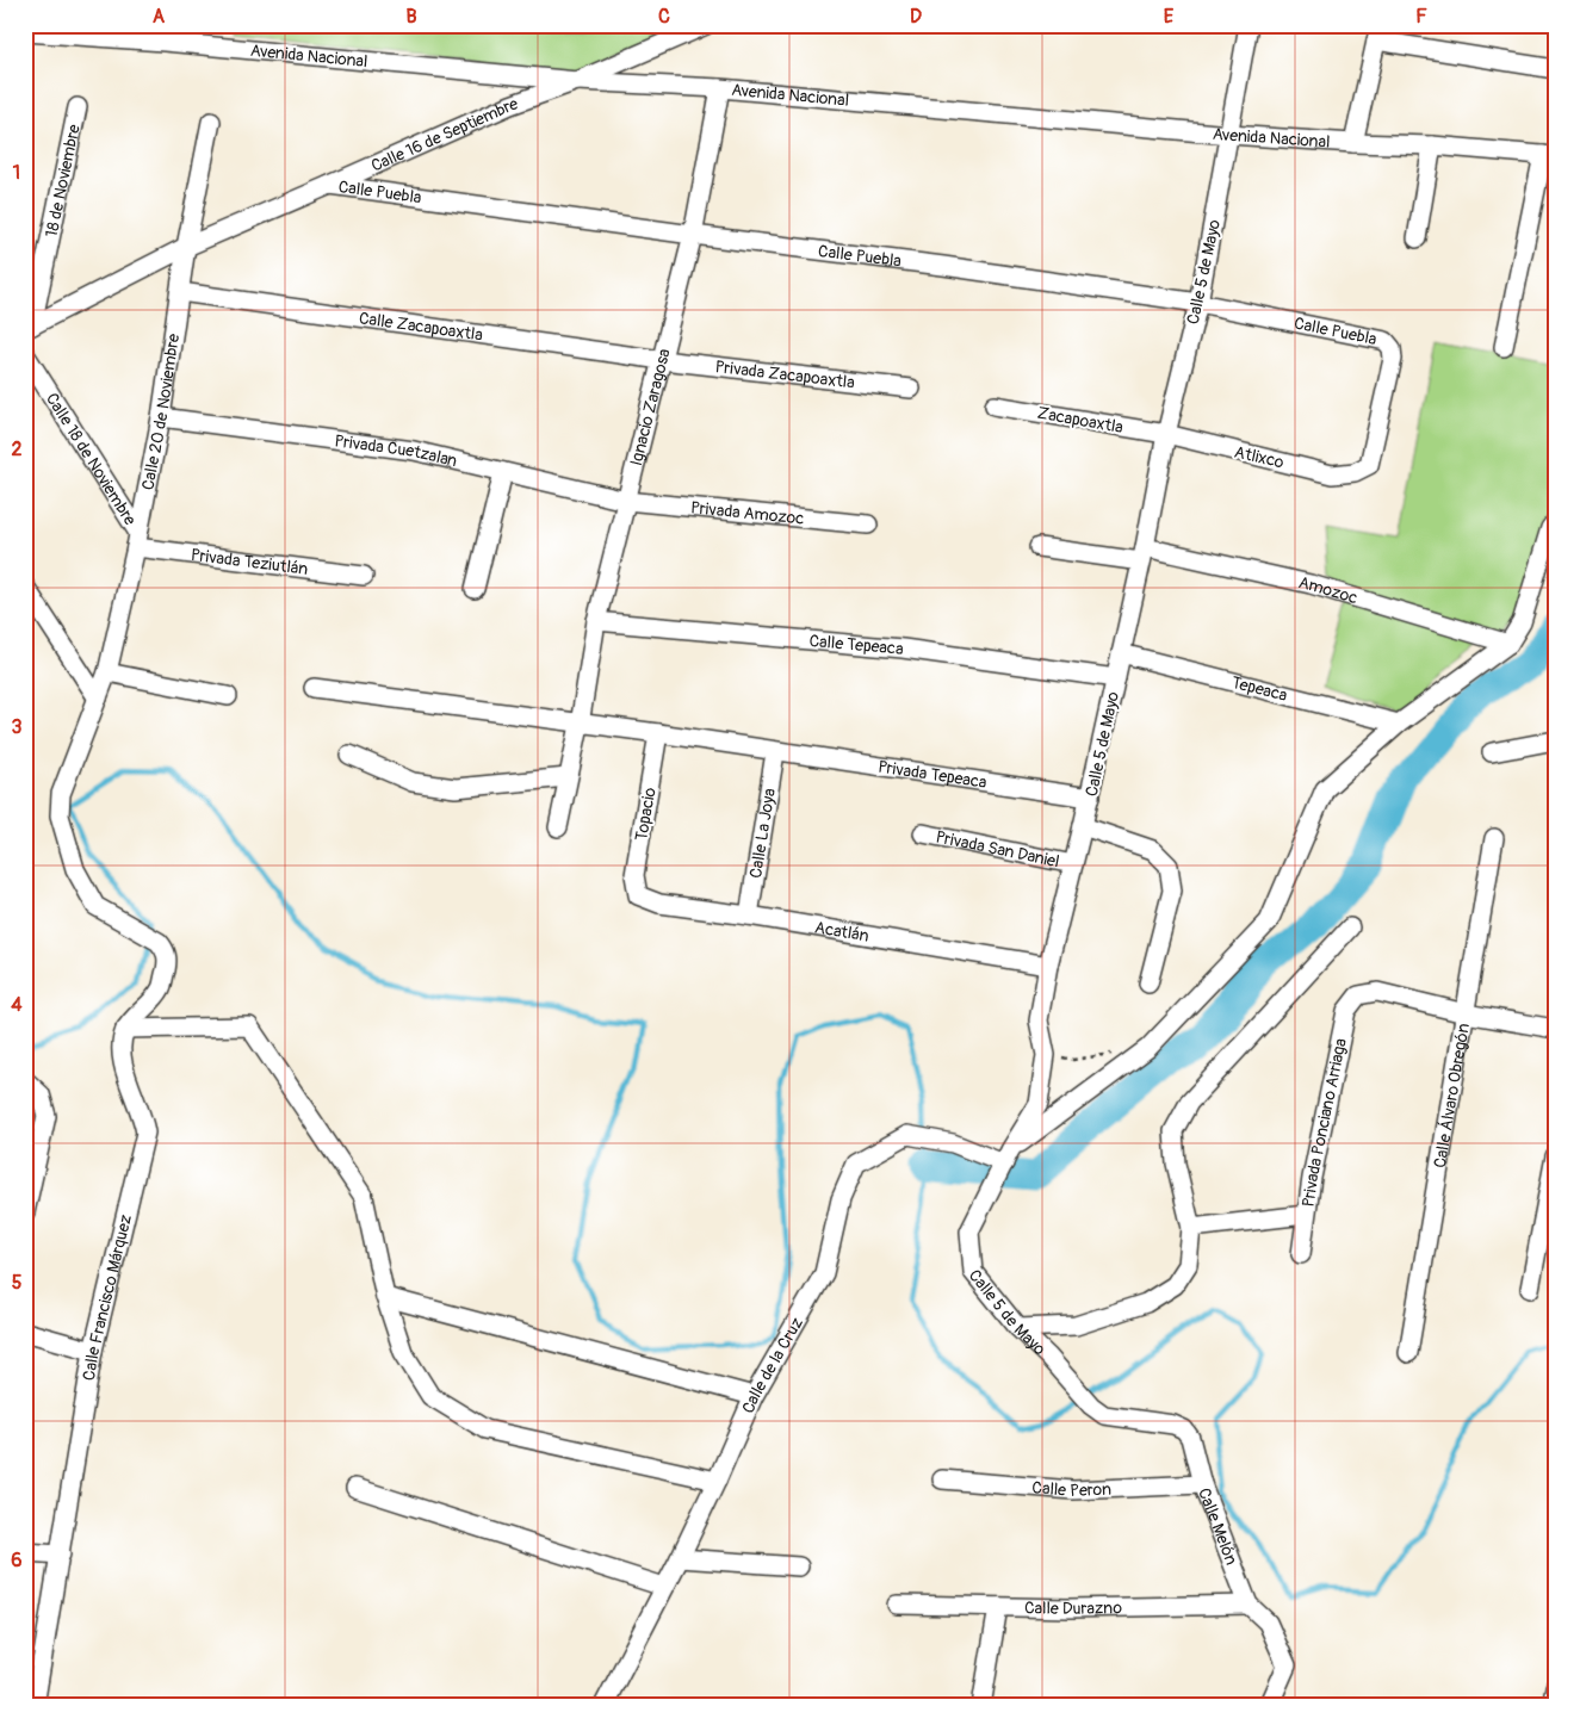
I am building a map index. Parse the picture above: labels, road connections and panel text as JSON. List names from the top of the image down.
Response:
{
  "streets": {
    "street": [
      "Avenida Nacional",
      "Calle 16 de Septiembre",
      "18 de Noviembre",
      "Calle Puebla",
      "Calle 5 de Mayo",
      "Calle Zacapoaxtla",
      "Privada Zacapoaxtla",
      "Ignacio Zaragosa",
      "Calle 20 de Noviembre",
      "Zacapoaxtla",
      "Privada Cuetzalan",
      "Atlixco",
      "Calle 18 de Noviembre",
      "Privada Amozoc",
      "Privada Teziutlán",
      "Amozoc",
      "Calle Tepeaca",
      "Tepeaca",
      "Privada Tepeaca",
      "Topacio",
      "Calle La Joya",
      "Privada San Daniel",
      "Acatlán",
      "Calle Álvaro Obregón",
      "Privada Ponciano Arriaga",
      "Calle Francisco Márquez",
      "Calle de la Cruz",
      "Calle Peron",
      "Calle Melón",
      "Calle Durazno"
    ]
  },
  "crossings": [
    ["Avenida Nacional", "Calle 16 de Septiembre"],
    ["Avenida Nacional", "Calle 5 de Mayo"],
    ["Avenida Nacional", "Ignacio Zaragosa"],
    ["Calle 16 de Septiembre", "18 de Noviembre"],
    ["Calle 16 de Septiembre", "Calle Puebla"],
    ["Calle 16 de Septiembre", "Calle 20 de Noviembre"],
    ["Calle Puebla", "Calle 5 de Mayo"],
    ["Calle Puebla", "Ignacio Zaragosa"],
    ["Calle Puebla", "Atlixco"],
    ["Calle 5 de Mayo", "Zacapoaxtla"],
    ["Calle 5 de Mayo", "Atlixco"],
    ["Calle 5 de Mayo", "Amozoc"],
    ["Calle 5 de Mayo", "Calle Tepeaca"],
    ["Calle 5 de Mayo", "Tepeaca"],
    ["Calle 5 de Mayo", "Privada Tepeaca"],
    ["Calle 5 de Mayo", "Privada San Daniel"],
    ["Calle 5 de Mayo", "Acatlán"],
    ["Calle 5 de Mayo", "Calle de la Cruz"],
    ["Calle 5 de Mayo", "Calle Melón"],
    ["Calle Zacapoaxtla", "Privada Zacapoaxtla"],
    ["Calle Zacapoaxtla", "Ignacio Zaragosa"],
    ["Calle Zacapoaxtla", "Calle 20 de Noviembre"],
    ["Privada Zacapoaxtla", "Ignacio Zaragosa"],
    ["Ignacio Zaragosa", "Privada Cuetzalan"],
    ["Ignacio Zaragosa", "Privada Amozoc"],
    ["Ignacio Zaragosa", "Calle Tepeaca"],
    ["Calle 20 de Noviembre", "Privada Cuetzalan"],
    ["Calle 20 de Noviembre", "Calle 18 de Noviembre"],
    ["Calle 20 de Noviembre", "Privada Teziutlán"],
    ["Calle 20 de Noviembre", "Calle Francisco Márquez"],
    ["Zacapoaxtla", "Atlixco"],
    ["Privada Cuetzalan", "Privada Amozoc"],
    ["Calle 18 de Noviembre", "Privada Teziutlán"],
    ["Privada Tepeaca", "Calle La Joya"],
    ["Topacio", "Acatlán"],
    ["Calle La Joya", "Acatlán"],
    ["Calle Álvaro Obregón", "Privada Ponciano Arriaga"],
    ["Calle Peron", "Calle Melón"],
    ["Calle Melón", "Calle Durazno"]
  ],
  "grid": {
    "columns": [
      "A",
      "B",
      "C",
      "D",
      "E",
      "F"
    ],
    "rows": [
      "1",
      "2",
      "3",
      "4",
      "5",
      "6"
    ]
  }
}
